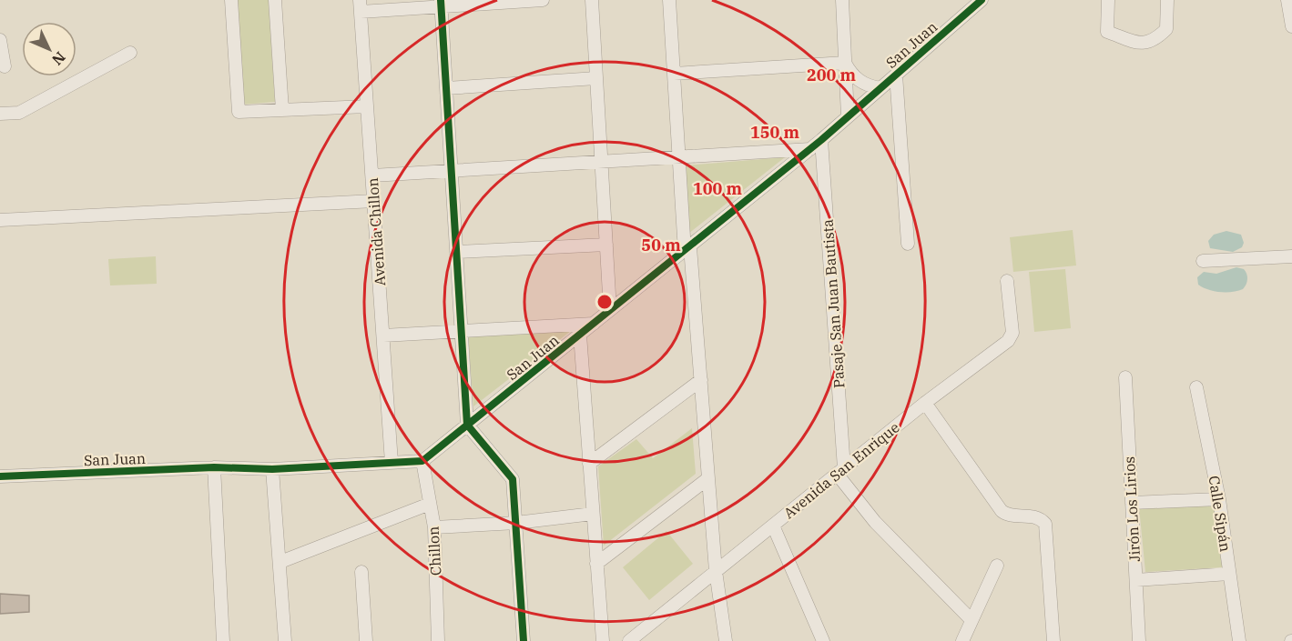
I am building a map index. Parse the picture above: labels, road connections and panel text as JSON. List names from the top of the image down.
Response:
{
  "streets": {
    "street": [
      "San Juan",
      "Avenida Chillon",
      "Pasaje San Juan Bautista",
      "Avenida San Enrique",
      "Jirón Los Lirios",
      "Calle Sipán",
      "Chillon"
    ]
  },
  "crossings": [
    ["San Juan", "Avenida Chillon"],
    ["San Juan", "Pasaje San Juan Bautista"],
    ["San Juan", "Chillon"],
    ["Pasaje San Juan Bautista", "Avenida San Enrique"]
  ],
  "north": "bottom right",
  "rings": [
    "200 m",
    "150 m",
    "100 m",
    "50 m"
  ]
}
